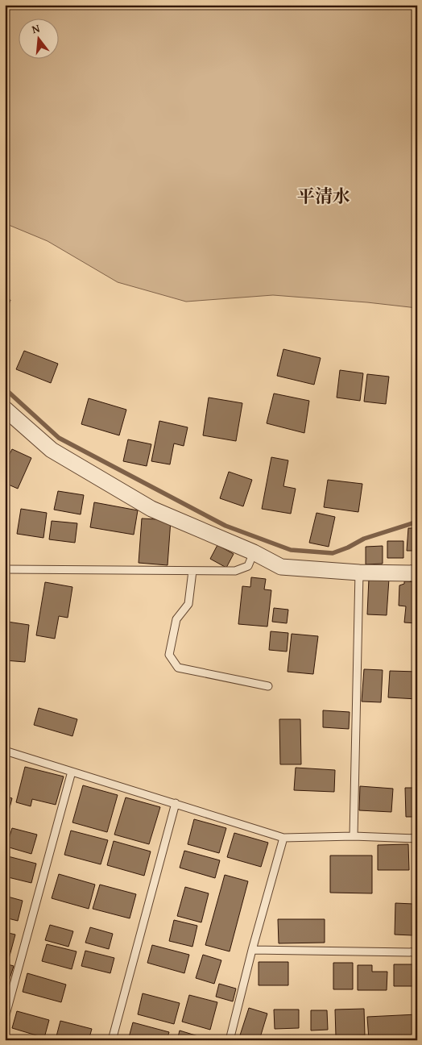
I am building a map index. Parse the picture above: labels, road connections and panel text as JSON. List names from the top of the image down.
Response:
{
  "districts": ["平清水"],
  "north": "top"
}
